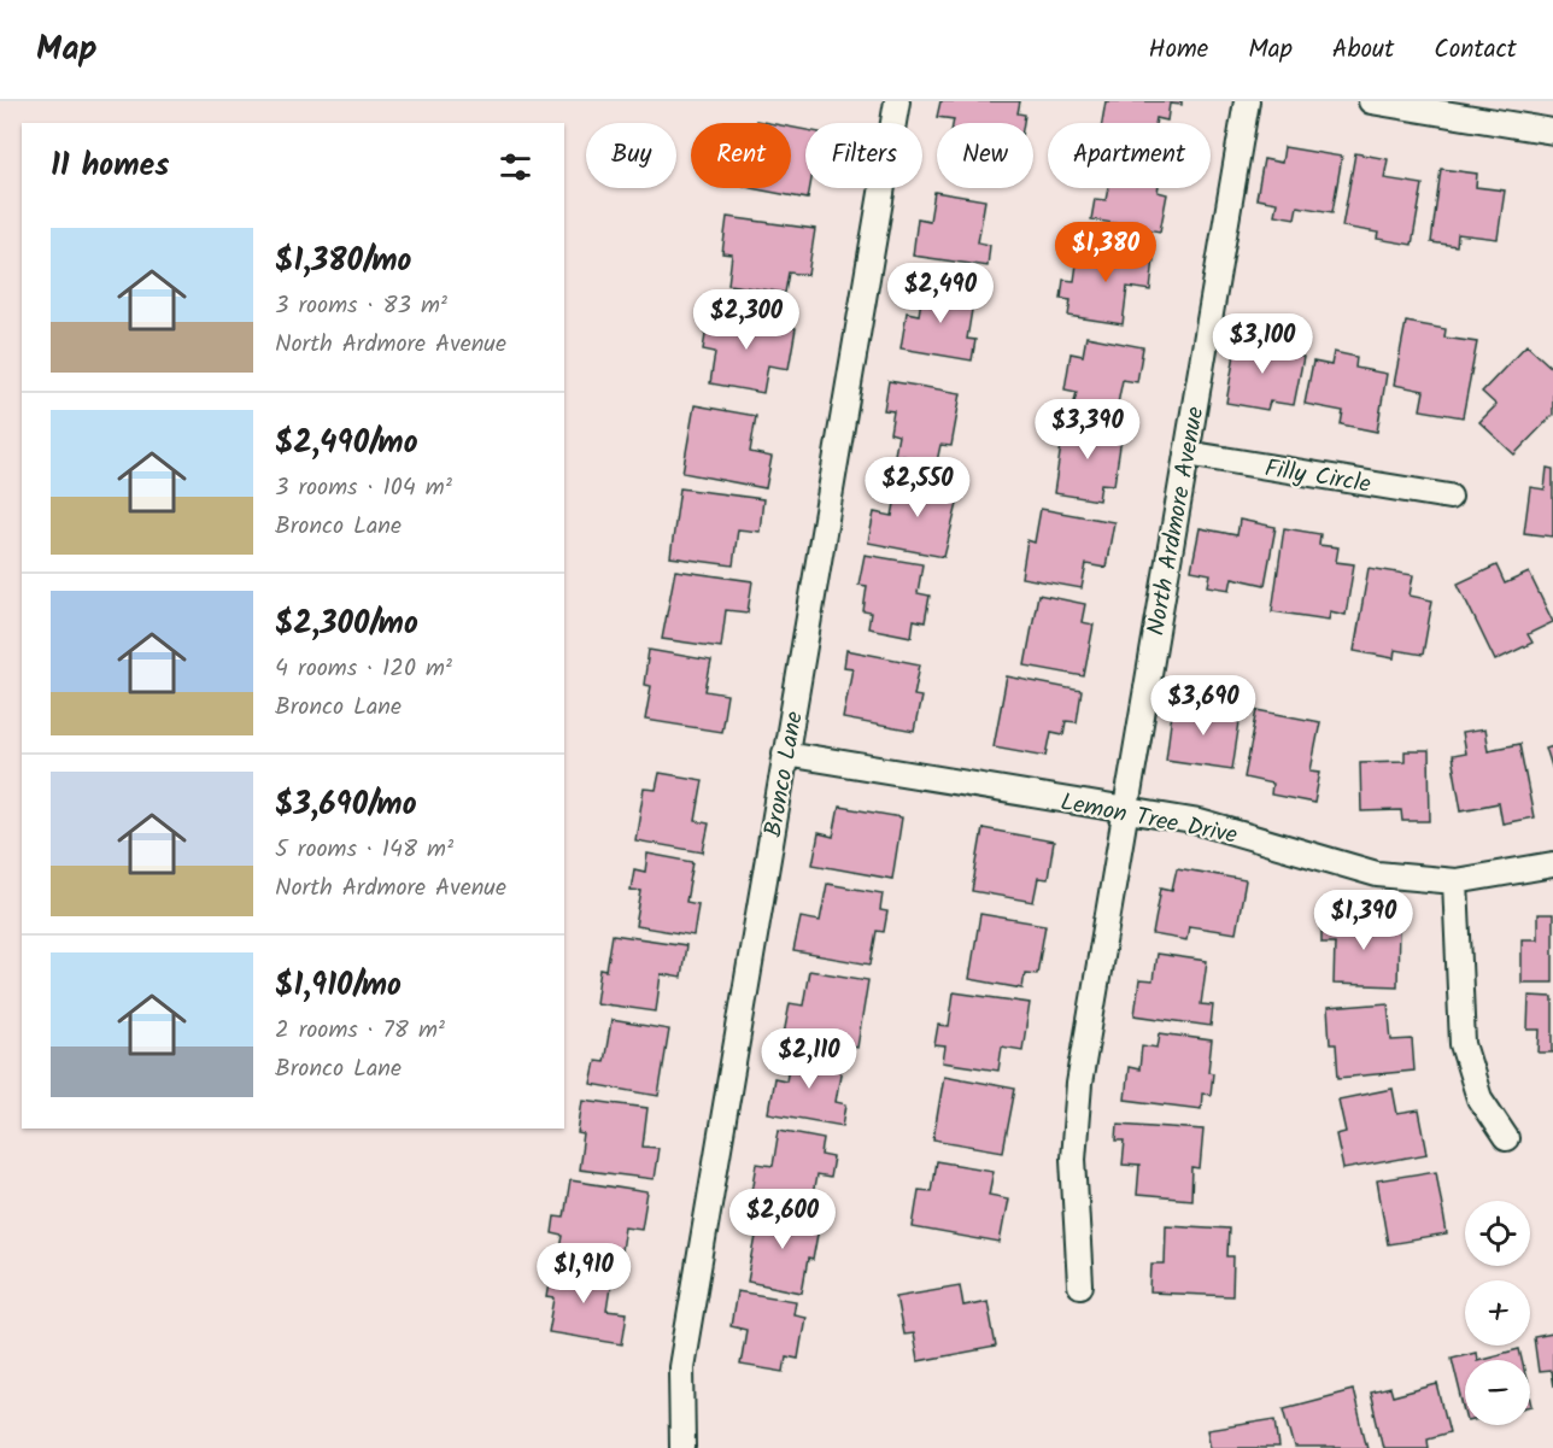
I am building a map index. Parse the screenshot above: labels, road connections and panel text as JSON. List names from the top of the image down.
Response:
{
  "streets": {
    "street": [
      "Filly Circle",
      "North Ardmore Avenue",
      "Bronco Lane",
      "Lemon Tree Drive"
    ]
  },
  "crossings": [
    ["Filly Circle", "North Ardmore Avenue"],
    ["North Ardmore Avenue", "Lemon Tree Drive"],
    ["Bronco Lane", "Lemon Tree Drive"]
  ],
  "page": {
    "header": "Map",
    "nav": [
      "Home",
      "Map",
      "About",
      "Contact"
    ],
    "chip": [
      "Buy",
      "Rent",
      "Filters",
      "New",
      "Apartment"
    ],
    "heading": "11 homes",
    "list": [
      {
        "name": "$1,380/mo",
        "note": "3 rooms · 83 m² · North Ardmore Avenue"
      },
      {
        "name": "$2,490/mo",
        "note": "3 rooms · 104 m² · Bronco Lane"
      },
      {
        "name": "$2,300/mo",
        "note": "4 rooms · 120 m² · Bronco Lane"
      },
      {
        "name": "$3,690/mo",
        "note": "5 rooms · 148 m² · North Ardmore Avenue"
      },
      {
        "name": "$1,910/mo",
        "note": "2 rooms · 78 m² · Bronco Lane"
      }
    ],
    "price": [
      "$1,380",
      "$2,490",
      "$2,300",
      "$3,100",
      "$3,390",
      "$2,550",
      "$3,690",
      "$1,390",
      "$2,110",
      "$2,600",
      "$1,910"
    ],
    "map_buttons": ["+", "−"]
  }
}
